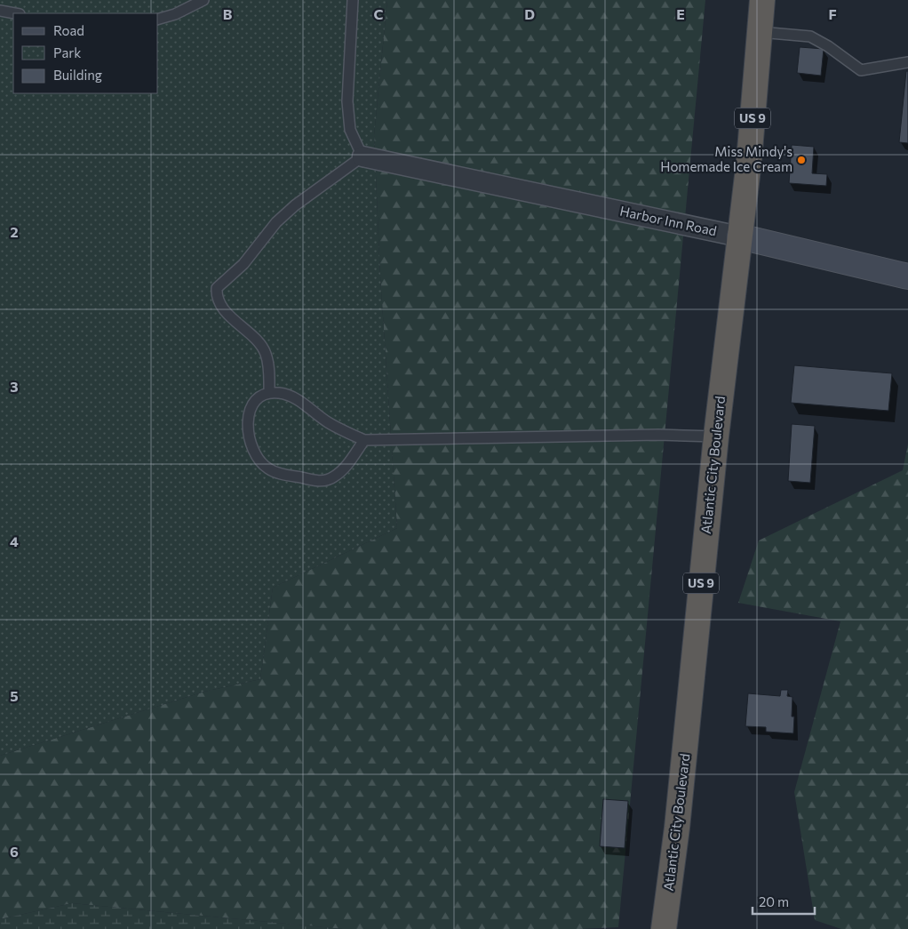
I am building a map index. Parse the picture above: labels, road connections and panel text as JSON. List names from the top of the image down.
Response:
{
  "streets": {
    "highway": ["US 9", "Atlantic City Boulevard"],
    "main road": ["Harbor Inn Road"]
  },
  "crossings": [
    ["Harbor Inn Road", "Atlantic City Boulevard"]
  ],
  "places": ["Miss Mindy's Homemade Ice Cream"],
  "legend": ["Road", "Park", "Building"],
  "scale_bar": "20 m",
  "grid": {
    "columns": [
      "B",
      "C",
      "D",
      "E",
      "F"
    ],
    "rows": [
      "2",
      "3",
      "4",
      "5",
      "6"
    ]
  }
}
